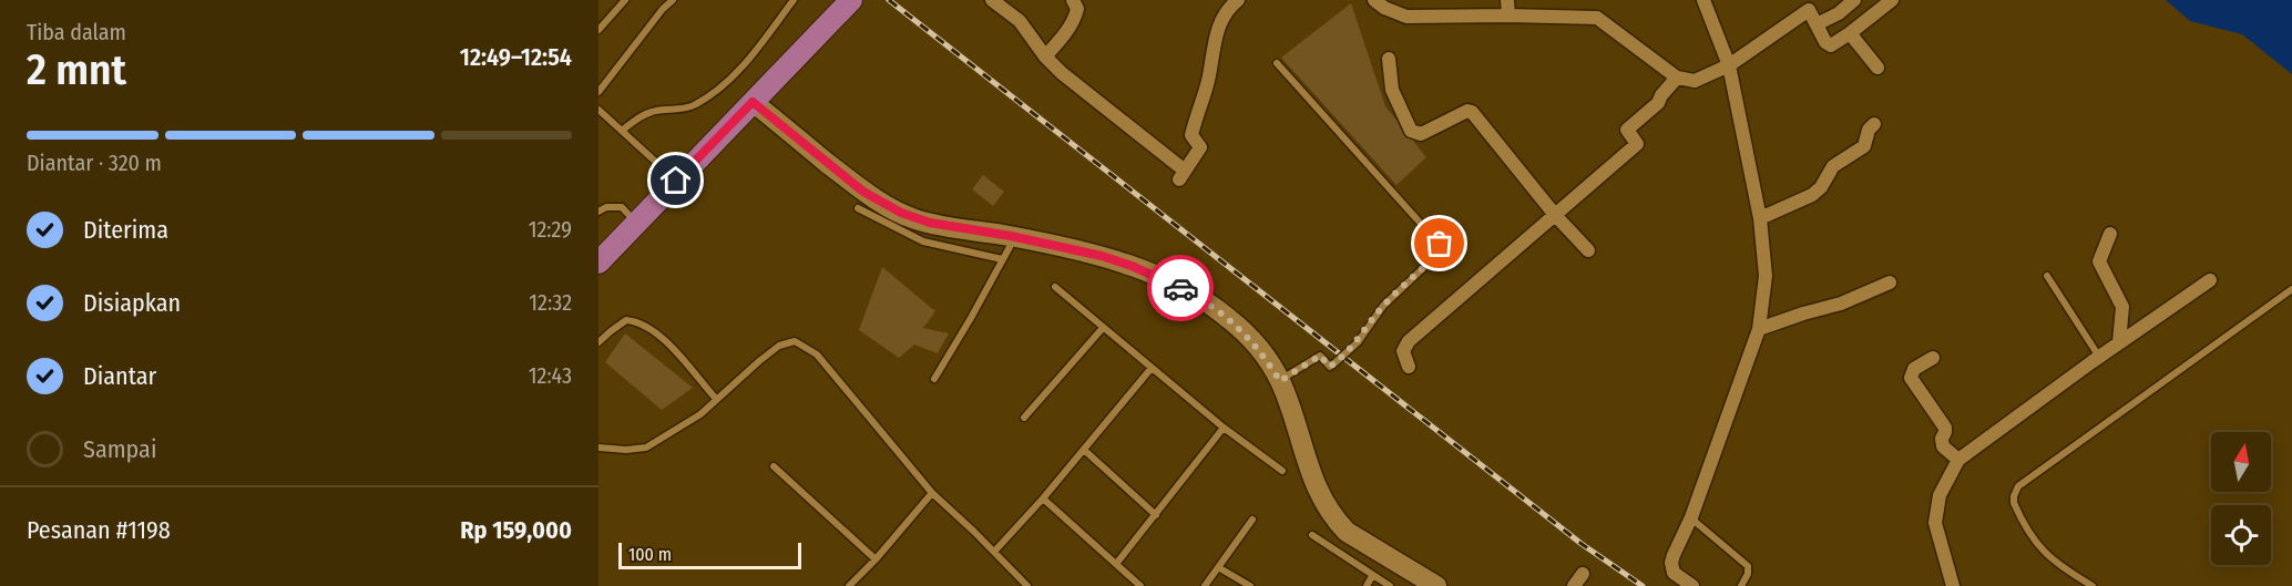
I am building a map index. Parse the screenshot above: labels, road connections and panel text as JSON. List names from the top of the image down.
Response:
{
  "scale_bar": "100 m",
  "north": "top",
  "page": {
    "heading": ["2 mnt", "Tiba dalam", "12:49–12:54"],
    "panel": ["Pesanan #1198", "Rp 159,000"],
    "bar": "Diantar · 320 m",
    "list": [
      ["Diterima", "12:29"],
      ["Disiapkan", "12:32"],
      ["Diantar", "12:43"],
      "Sampai"
    ],
    "scale": "100 m"
  }
}
